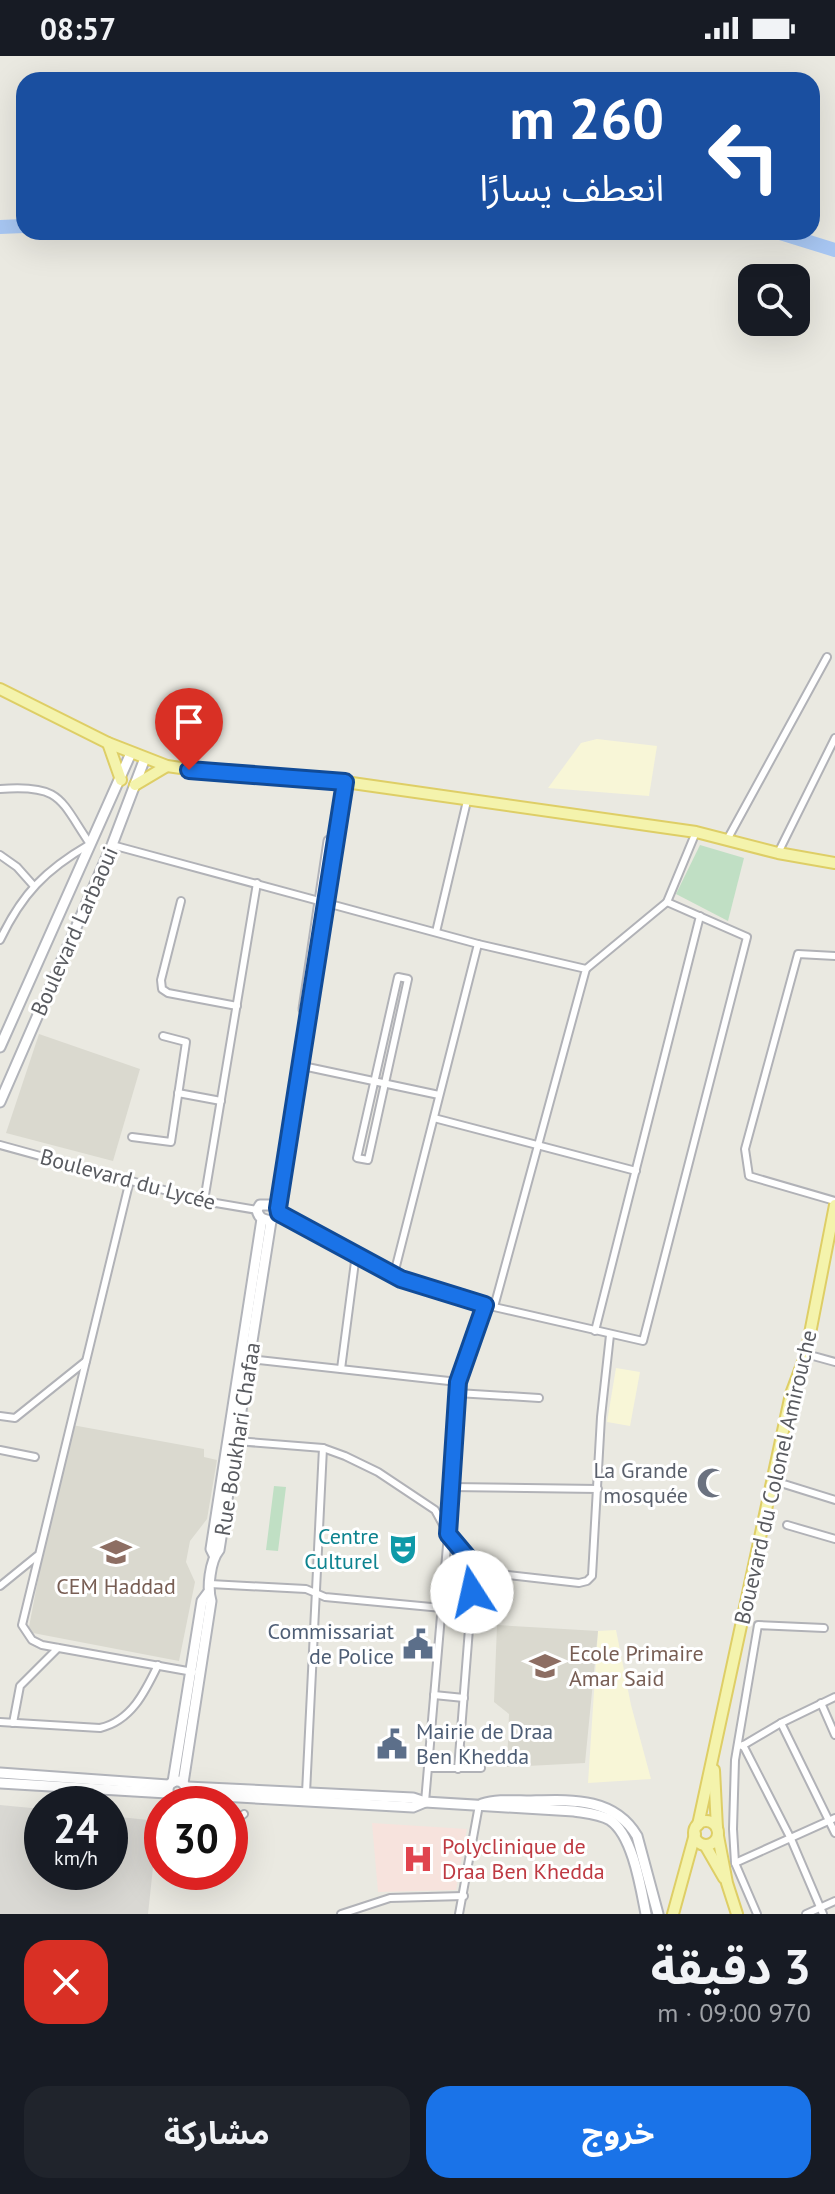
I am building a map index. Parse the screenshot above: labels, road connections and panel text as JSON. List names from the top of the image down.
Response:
{
  "streets": {
    "main road": ["Boulevard Larbaoui", "Rue Boukhari Chafaa", "Bouevard du Colonel Amirouche"],
    "street": ["Boulevard du Lycée"]
  },
  "crossings": [
    ["Boulevard du Lycée", "Rue Boukhari Chafaa"]
  ],
  "places": {
    "mosque": ["La Grande mosquée"],
    "theatre": ["Centre Culturel"],
    "school or university": ["CEM Haddad", "Ecole Primaire Amar Said"],
    "public building": ["Commissariat de Police", "Mairie de Draa Ben Khedda"],
    "hospital": ["Polyclinique de Draa Ben Khedda"]
  },
  "page": {
    "status": "08:57",
    "turn": ["260 m", "انعطف يسارًا"],
    "speed": "24 km/h",
    "limit": "30",
    "heading": ["3 دقيقة", "970 m · 09:00"],
    "buttons": ["خروج", "مشاركة"]
  }
}
